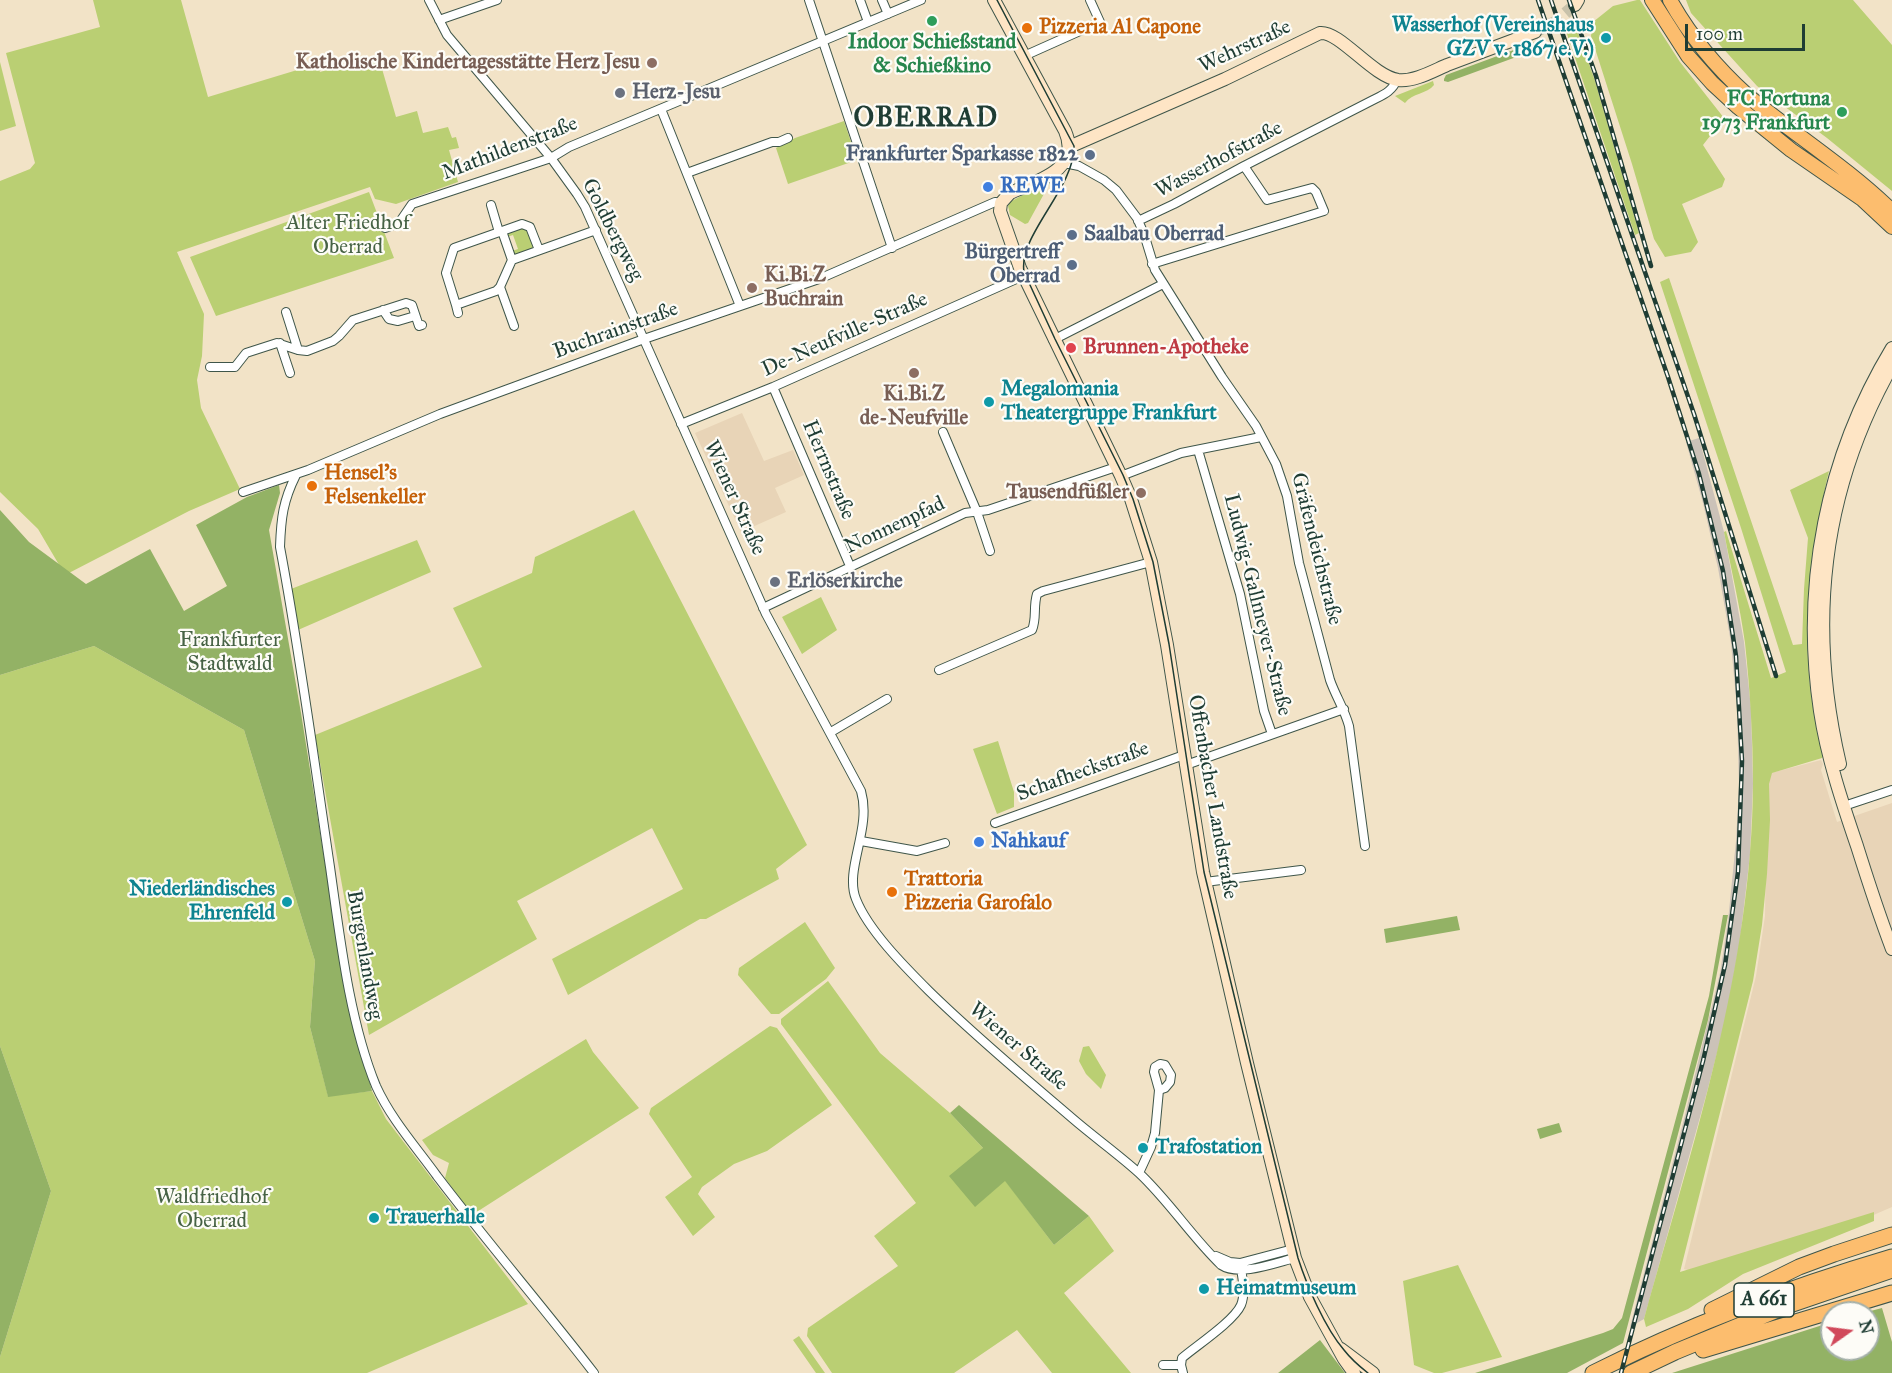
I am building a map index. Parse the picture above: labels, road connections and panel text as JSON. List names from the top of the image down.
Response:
{
  "streets": {
    "highway": ["A 661"],
    "main road": ["Wehrstraße", "Offenbacher Landstraße"],
    "street": [
      "Mathildenstraße",
      "Wasserhofstraße",
      "Goldbergweg",
      "Buchrainstraße",
      "De-Neufville-Straße",
      "Herrnstraße",
      "Wiener Straße",
      "Nonnenpfad",
      "Gräfendeichstraße",
      "Ludwig-Gallmeyer-Straße",
      "Schafheckstraße",
      "Burgenlandweg"
    ]
  },
  "crossings": [
    ["Wehrstraße", "Wasserhofstraße"],
    ["Mathildenstraße", "Goldbergweg"],
    ["Wasserhofstraße", "Gräfendeichstraße"],
    ["Goldbergweg", "Buchrainstraße"],
    ["Goldbergweg", "Wiener Straße"],
    ["Buchrainstraße", "Wiener Straße"],
    ["Buchrainstraße", "Offenbacher Landstraße"],
    ["Buchrainstraße", "Burgenlandweg"],
    ["De-Neufville-Straße", "Herrnstraße"],
    ["De-Neufville-Straße", "Wiener Straße"],
    ["De-Neufville-Straße", "Offenbacher Landstraße"],
    ["Herrnstraße", "Nonnenpfad"],
    ["Wiener Straße", "Nonnenpfad"],
    ["Wiener Straße", "Offenbacher Landstraße"],
    ["Nonnenpfad", "Gräfendeichstraße"],
    ["Nonnenpfad", "Ludwig-Gallmeyer-Straße"],
    ["Nonnenpfad", "Offenbacher Landstraße"],
    ["Gräfendeichstraße", "Schafheckstraße"],
    ["Ludwig-Gallmeyer-Straße", "Schafheckstraße"],
    ["Schafheckstraße", "Offenbacher Landstraße"]
  ],
  "districts": ["OBERRAD"],
  "parks": ["Alter Friedhof Oberrad", "Frankfurter Stadtwald", "Waldfriedhof Oberrad"],
  "places": [
    "Indoor Schießstand & Schießkino",
    "Pizzeria Al Capone",
    "Wasserhof (Vereinshaus GZV v. 1867 e.V.)",
    "Katholische Kindertagesstätte Herz Jesu",
    "Herz-Jesu",
    "FC Fortuna 1973 Frankfurt",
    "Frankfurter Sparkasse 1822",
    "REWE",
    "Saalbau Oberrad",
    "Bürgertreff Oberrad",
    "Ki.Bi.Z Buchrain",
    "Brunnen-Apotheke",
    "Ki.Bi.Z de-Neufville",
    "Megalomania Theatergruppe Frankfurt",
    "Hensel's Felsenkeller",
    "Tausendfüßler",
    "Erlöserkirche",
    "Nahkauf",
    "Trattoria Pizzeria Garofalo",
    "Niederländisches Ehrenfeld",
    "Trafostation",
    "Trauerhalle",
    "Heimatmuseum"
  ],
  "scale_bar": "100 m",
  "north": "right"
}
